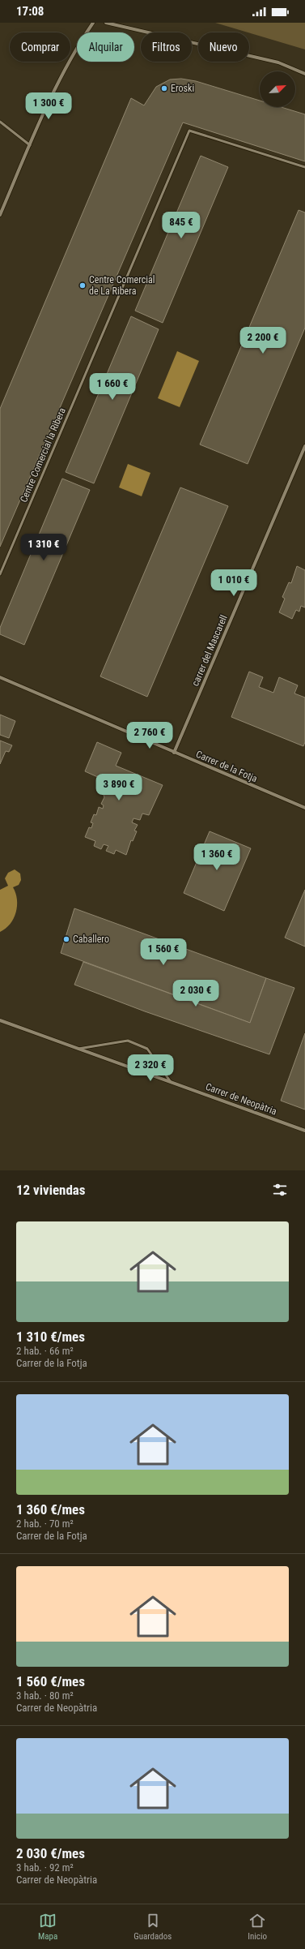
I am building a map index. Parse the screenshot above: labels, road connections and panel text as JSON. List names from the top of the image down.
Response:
{
  "streets": {
    "street": ["carrer del Mascarell", "Carrer de la Fotja", "Carrer de Neopàtria"],
    "lane": ["Centre Comercial la Ribera"]
  },
  "crossings": [
    ["carrer del Mascarell", "Carrer de la Fotja"]
  ],
  "places": ["Eroski", "Centre Comercial de La Ribera", "Caballero"],
  "north": "top right",
  "page": {
    "status": "17:08",
    "chip": [
      "Comprar",
      "Alquilar",
      "Filtros",
      "Nuevo"
    ],
    "price": [
      "1 300 €",
      "845 €",
      "2 200 €",
      "1 660 €",
      "1 310 €",
      "1 010 €",
      "2 760 €",
      "3 890 €",
      "1 360 €",
      "1 560 €",
      "2 030 €",
      "2 320 €"
    ],
    "heading": "12 viviendas",
    "list": [
      {
        "name": "1 310 €/mes",
        "note": "2 hab. · 66 m² · Carrer de la Fotja"
      },
      {
        "name": "1 360 €/mes",
        "note": "2 hab. · 70 m² · Carrer de la Fotja"
      },
      {
        "name": "1 560 €/mes",
        "note": "3 hab. · 80 m² · Carrer de Neopàtria"
      },
      {
        "name": "2 030 €/mes",
        "note": "3 hab. · 92 m² · Carrer de Neopàtria"
      }
    ],
    "tabs": ["Mapa", "Guardados", "Inicio"]
  }
}
